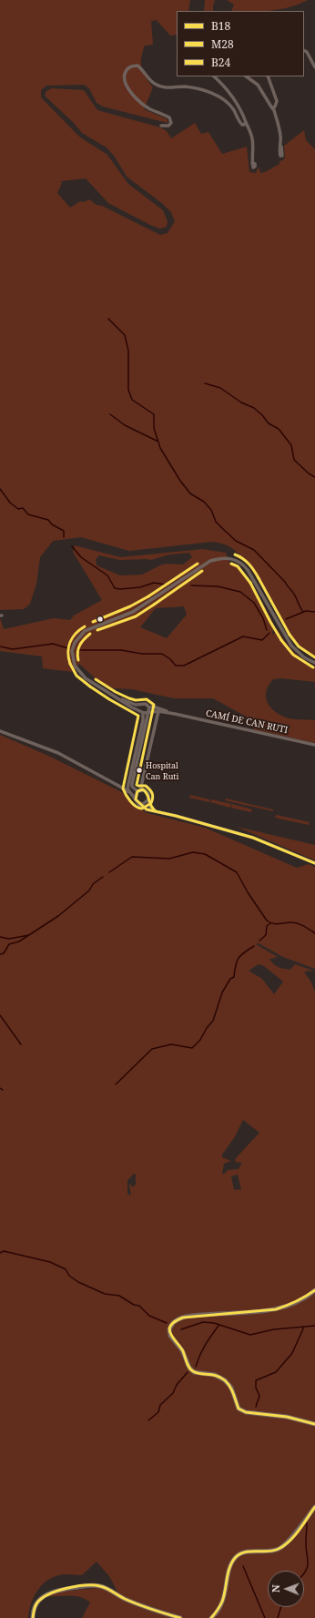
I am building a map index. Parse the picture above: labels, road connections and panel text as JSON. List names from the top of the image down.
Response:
{
  "streets": {
    "street": ["CAMÍ DE CAN RUTI"]
  },
  "places": ["Hospital Can Ruti"],
  "lines": ["transit line B24", "transit line M28", "transit line B18"],
  "legend": ["B18", "M28", "B24"],
  "north": "left"
}
